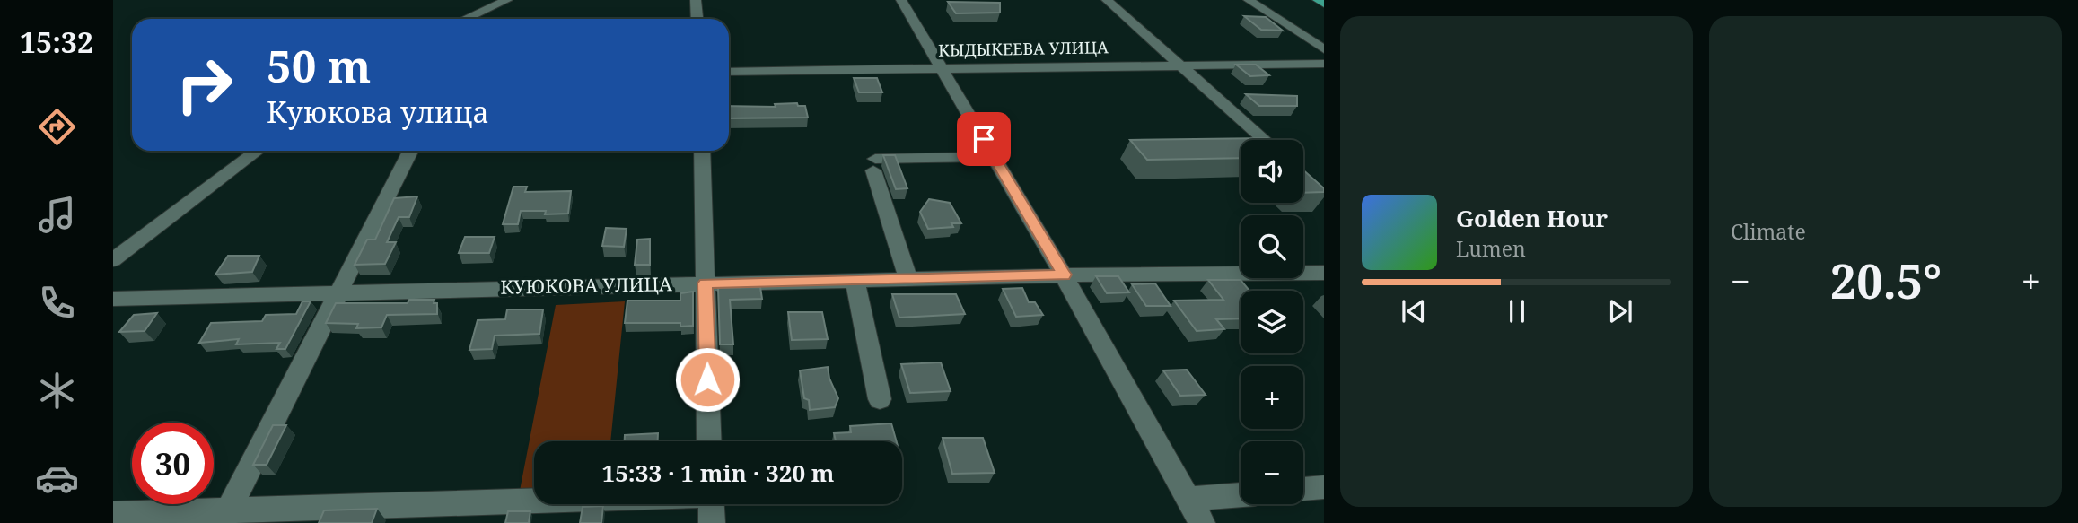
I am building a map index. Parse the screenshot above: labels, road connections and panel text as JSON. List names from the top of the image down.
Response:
{
  "streets": {
    "street": ["КЫДЫКЕЕВА УЛИЦА", "КУЮКОВА УЛИЦА"]
  },
  "page": {
    "tabs": "15:32",
    "tile": "Climate",
    "turn": ["50 m", "Куюкова улица"],
    "map_buttons": ["+", "−"],
    "song": ["Golden Hour", "Lumen"],
    "heat": ["−", "20.5°", "+"],
    "limit": "30",
    "trip": "15:33 · 1 min · 320 m"
  }
}
